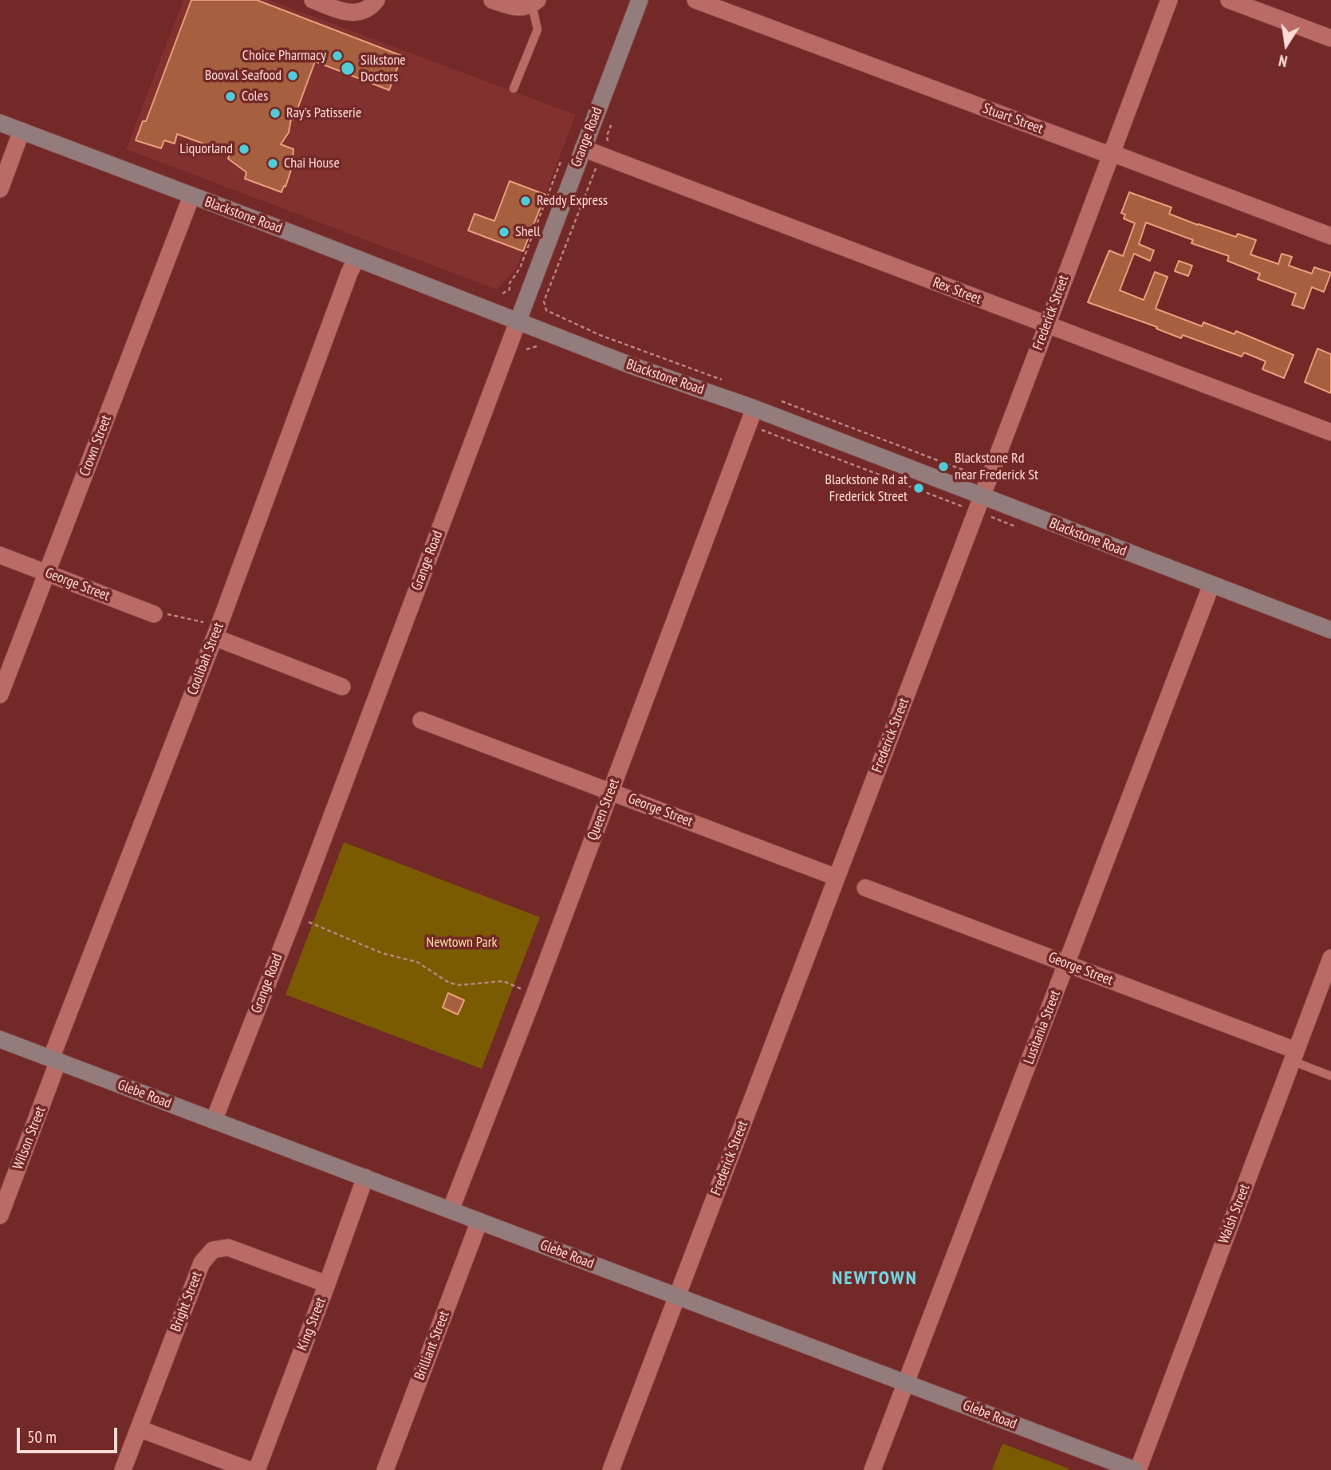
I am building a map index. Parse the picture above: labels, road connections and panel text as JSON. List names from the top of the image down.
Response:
{
  "streets": {
    "main road": ["Grange Road", "Blackstone Road", "Glebe Road"],
    "street": [
      "Stuart Street",
      "Rex Street",
      "Frederick Street",
      "Crown Street",
      "George Street",
      "Coolibah Street",
      "Queen Street",
      "Lusitania Street",
      "Wilson Street",
      "Walsh Street",
      "Bright Street",
      "King Street",
      "Brilliant Street"
    ]
  },
  "crossings": [
    ["Stuart Street", "Frederick Street"],
    ["Grange Road", "Blackstone Road"],
    ["Grange Road", "Rex Street"],
    ["Grange Road", "Glebe Road"],
    ["Blackstone Road", "Frederick Street"],
    ["Blackstone Road", "Crown Street"],
    ["Blackstone Road", "Coolibah Street"],
    ["Blackstone Road", "Queen Street"],
    ["Blackstone Road", "Lusitania Street"],
    ["Rex Street", "Frederick Street"],
    ["Frederick Street", "George Street"],
    ["Frederick Street", "Glebe Road"],
    ["Crown Street", "George Street"],
    ["George Street", "Queen Street"],
    ["George Street", "Lusitania Street"],
    ["George Street", "Walsh Street"],
    ["Coolibah Street", "Glebe Road"],
    ["Coolibah Street", "Wilson Street"],
    ["Queen Street", "Glebe Road"],
    ["Lusitania Street", "Glebe Road"],
    ["Glebe Road", "Wilson Street"],
    ["Glebe Road", "Walsh Street"],
    ["Glebe Road", "King Street"],
    ["Glebe Road", "Brilliant Street"],
    ["Bright Street", "King Street"]
  ],
  "districts": ["NEWTOWN"],
  "parks": ["Newtown Park"],
  "places": [
    "Choice Pharmacy",
    "Silkstone Doctors",
    "Booval Seafood",
    "Coles",
    "Ray's Patisserie",
    "Liquorland",
    "Chai House",
    "Reddy Express",
    "Shell",
    "Blackstone Rd near Frederick St",
    "Blackstone Rd at Frederick Street"
  ],
  "scale_bar": "50 m",
  "north": "bottom"
}
